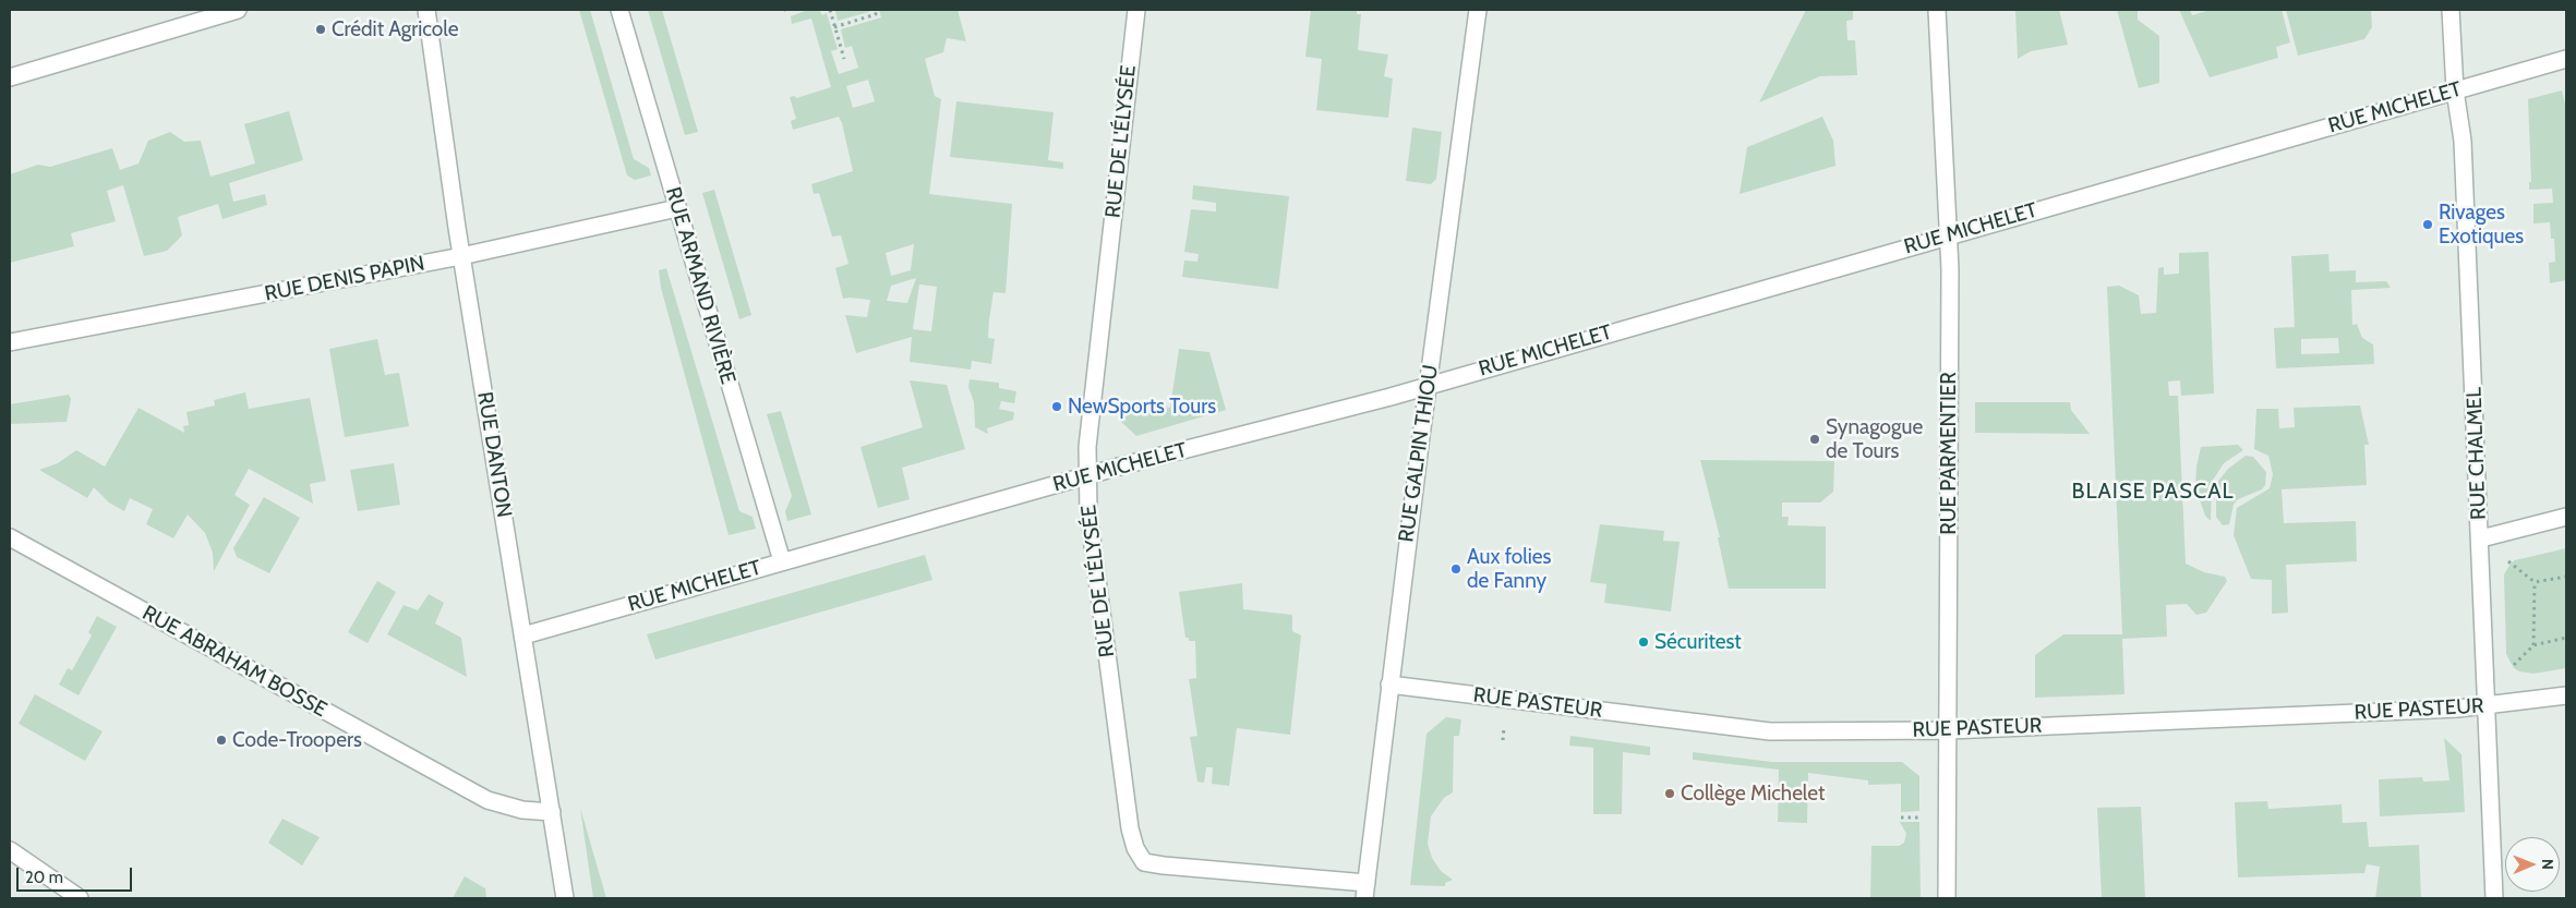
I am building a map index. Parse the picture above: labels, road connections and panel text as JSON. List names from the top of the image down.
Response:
{
  "streets": {
    "street": [
      "RUE MICHELET",
      "RUE DE L'ÉLYSÉE",
      "RUE DENIS PAPIN",
      "RUE ARMAND RIVIÈRE",
      "RUE GALPIN THIOU",
      "RUE PARMENTIER",
      "RUE CHALMEL",
      "RUE DANTON",
      "RUE ABRAHAM BOSSE",
      "RUE PASTEUR"
    ]
  },
  "crossings": [
    ["RUE MICHELET", "RUE DE L'ÉLYSÉE"],
    ["RUE MICHELET", "RUE ARMAND RIVIÈRE"],
    ["RUE MICHELET", "RUE GALPIN THIOU"],
    ["RUE MICHELET", "RUE PARMENTIER"],
    ["RUE MICHELET", "RUE CHALMEL"],
    ["RUE MICHELET", "RUE DANTON"],
    ["RUE DE L'ÉLYSÉE", "RUE GALPIN THIOU"],
    ["RUE DENIS PAPIN", "RUE ARMAND RIVIÈRE"],
    ["RUE DENIS PAPIN", "RUE DANTON"],
    ["RUE GALPIN THIOU", "RUE PASTEUR"],
    ["RUE PARMENTIER", "RUE PASTEUR"],
    ["RUE CHALMEL", "RUE PASTEUR"],
    ["RUE DANTON", "RUE ABRAHAM BOSSE"]
  ],
  "districts": ["BLAISE PASCAL"],
  "places": [
    "Crédit Agricole",
    "Rivages Exotiques",
    "NewSports Tours",
    "Synagogue de Tours",
    "Aux folies de Fanny",
    "Sécuritest",
    "Code-Troopers",
    "Collège Michelet"
  ],
  "scale_bar": "20 m",
  "north": "right"
}
